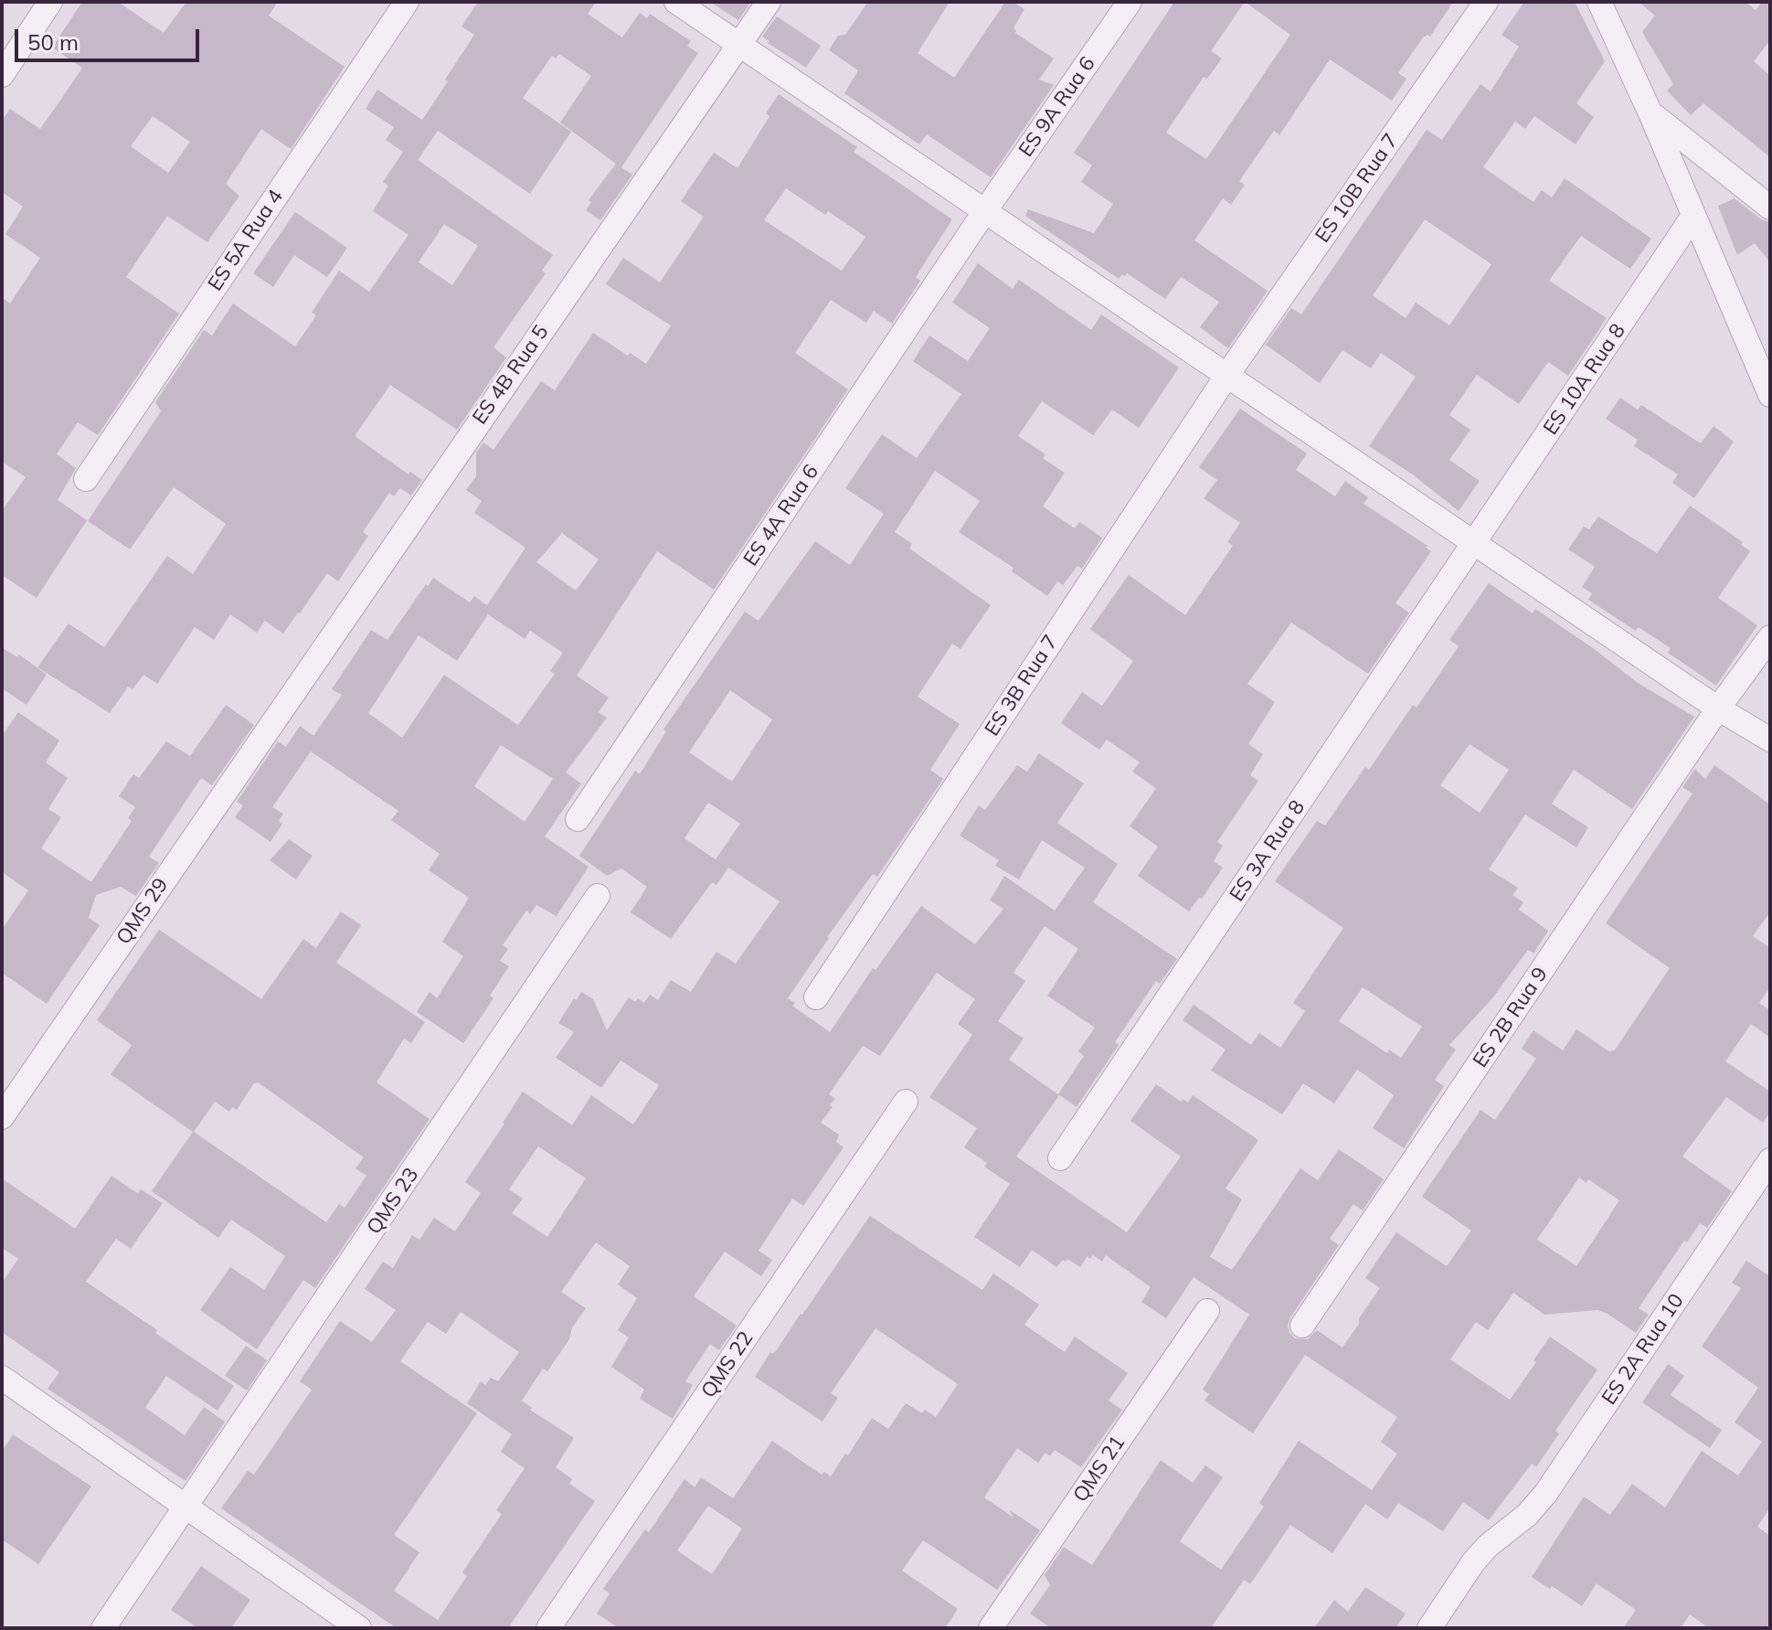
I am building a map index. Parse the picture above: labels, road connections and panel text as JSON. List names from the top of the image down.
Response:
{
  "streets": {
    "street": [
      "ES 9A Rua 6",
      "ES 10B Rua 7",
      "ES 5A Rua 4",
      "ES 4B Rua 5",
      "ES 10A Rua 8",
      "ES 4A Rua 6",
      "ES 3B Rua 7",
      "ES 3A Rua 8",
      "QMS 29",
      "ES 2B Rua 9",
      "QMS 23",
      "ES 2A Rua 10",
      "QMS 22",
      "QMS 21"
    ]
  },
  "crossings": [
    ["ES 9A Rua 6", "ES 4A Rua 6"],
    ["ES 10B Rua 7", "ES 3B Rua 7"],
    ["ES 4B Rua 5", "QMS 29"],
    ["ES 10A Rua 8", "ES 3A Rua 8"]
  ],
  "scale_bar": "50 m"
}
